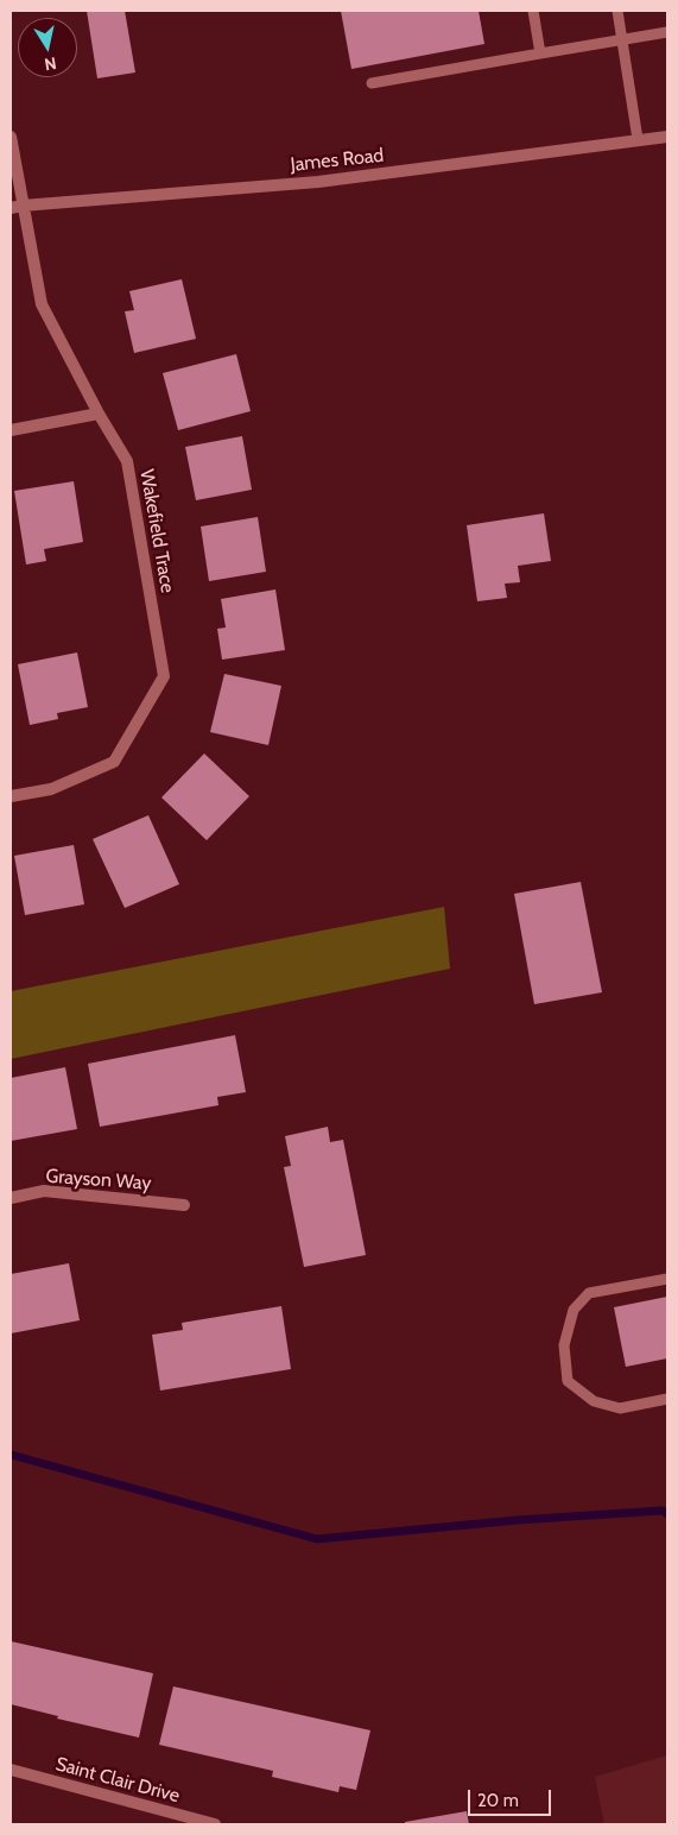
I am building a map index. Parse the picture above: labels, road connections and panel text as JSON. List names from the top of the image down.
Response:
{
  "streets": {
    "street": [
      "James Road",
      "Wakefield Trace",
      "Grayson Way",
      "Saint Clair Drive"
    ]
  },
  "crossings": [
    ["James Road", "Wakefield Trace"]
  ],
  "scale_bar": "20 m",
  "north": "bottom"
}
